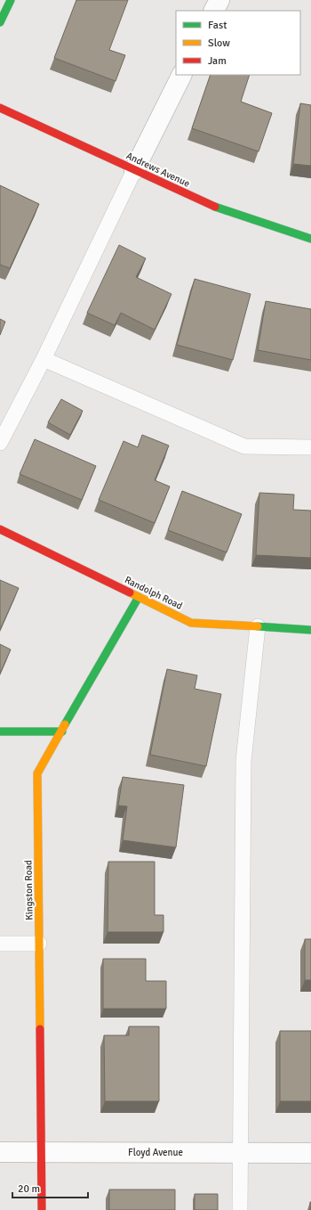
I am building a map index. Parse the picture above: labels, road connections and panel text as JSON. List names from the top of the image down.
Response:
{
  "streets": {
    "street": [
      "Andrews Avenue",
      "Randolph Road",
      "Kingston Road",
      "Floyd Avenue"
    ]
  },
  "crossings": [
    ["Randolph Road", "Kingston Road"],
    ["Kingston Road", "Floyd Avenue"]
  ],
  "legend": ["Fast", "Slow", "Jam"],
  "scale_bar": "20 m"
}
